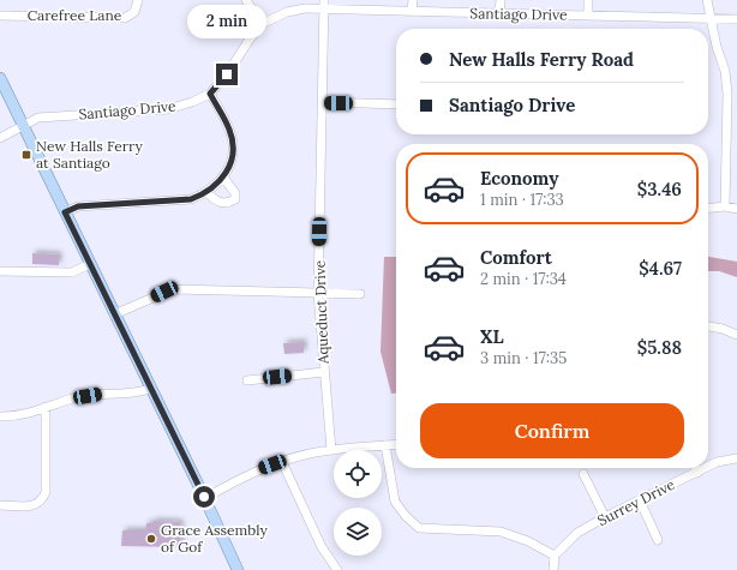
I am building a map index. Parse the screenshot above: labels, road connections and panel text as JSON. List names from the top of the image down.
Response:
{
  "streets": {
    "street": [
      "Santiago Drive",
      "Carefree Lane",
      "Aqueduct Drive",
      "Surrey Drive"
    ]
  },
  "crossings": [
    ["Santiago Drive", "Aqueduct Drive"]
  ],
  "places": {
    "transit": ["New Halls Ferry at Santiago"],
    "other": ["Grace Assembly of Gof"]
  },
  "page": {
    "bubble": "2 min",
    "banner": ["New Halls Ferry Road", "Santiago Drive"],
    "list": [
      {
        "name": "Economy",
        "note": "1 min · 17:33",
        "value": "$3.46"
      },
      {
        "name": "Comfort",
        "note": "2 min · 17:34",
        "value": "$4.67"
      },
      {
        "name": "XL",
        "note": "3 min · 17:35",
        "value": "$5.88"
      }
    ],
    "buttons": "Confirm"
  }
}
